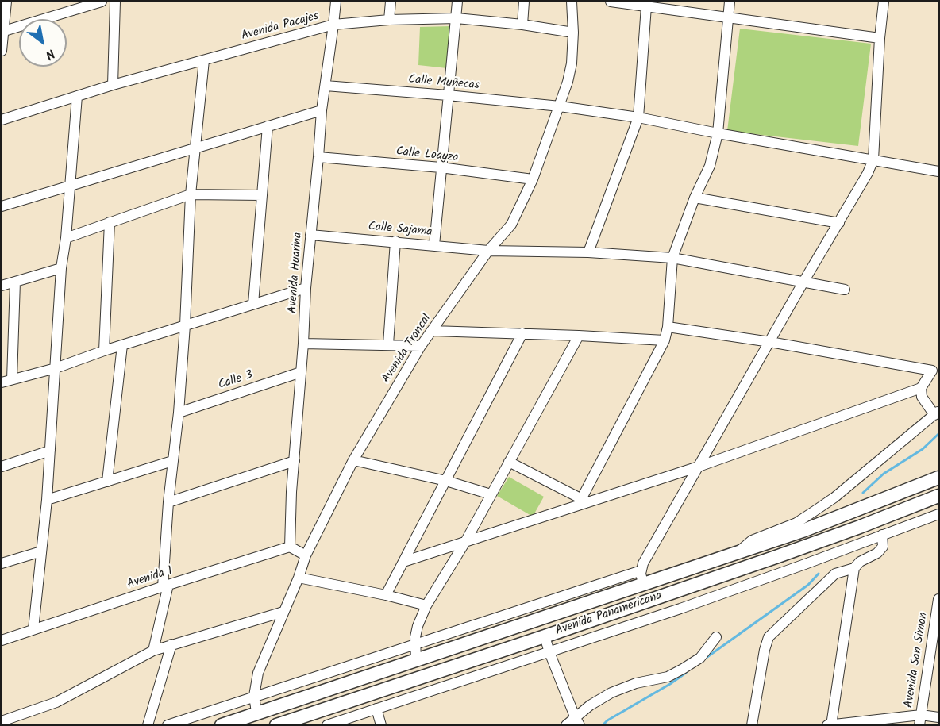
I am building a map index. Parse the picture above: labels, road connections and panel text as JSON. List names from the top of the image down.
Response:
{
  "streets": {
    "highway": ["Avenida Panamericana"],
    "street": [
      "Avenida Pacajes",
      "Calle Muñecas",
      "Calle Loayza",
      "Calle Sajama",
      "Avenida Huarina",
      "Avenida Troncal",
      "Calle 3",
      "Avenida 1",
      "Avenida San Simon"
    ]
  },
  "crossings": [
    ["Avenida Pacajes", "Avenida Huarina"],
    ["Avenida Pacajes", "Avenida Troncal"],
    ["Calle Muñecas", "Avenida Huarina"],
    ["Calle Muñecas", "Avenida Troncal"],
    ["Calle Loayza", "Avenida Huarina"],
    ["Calle Loayza", "Avenida Troncal"],
    ["Calle Sajama", "Avenida Huarina"],
    ["Calle Sajama", "Avenida Troncal"],
    ["Avenida Huarina", "Calle 3"],
    ["Avenida Huarina", "Avenida 1"],
    ["Avenida Troncal", "Avenida Panamericana"]
  ],
  "north": "bottom right"
}
